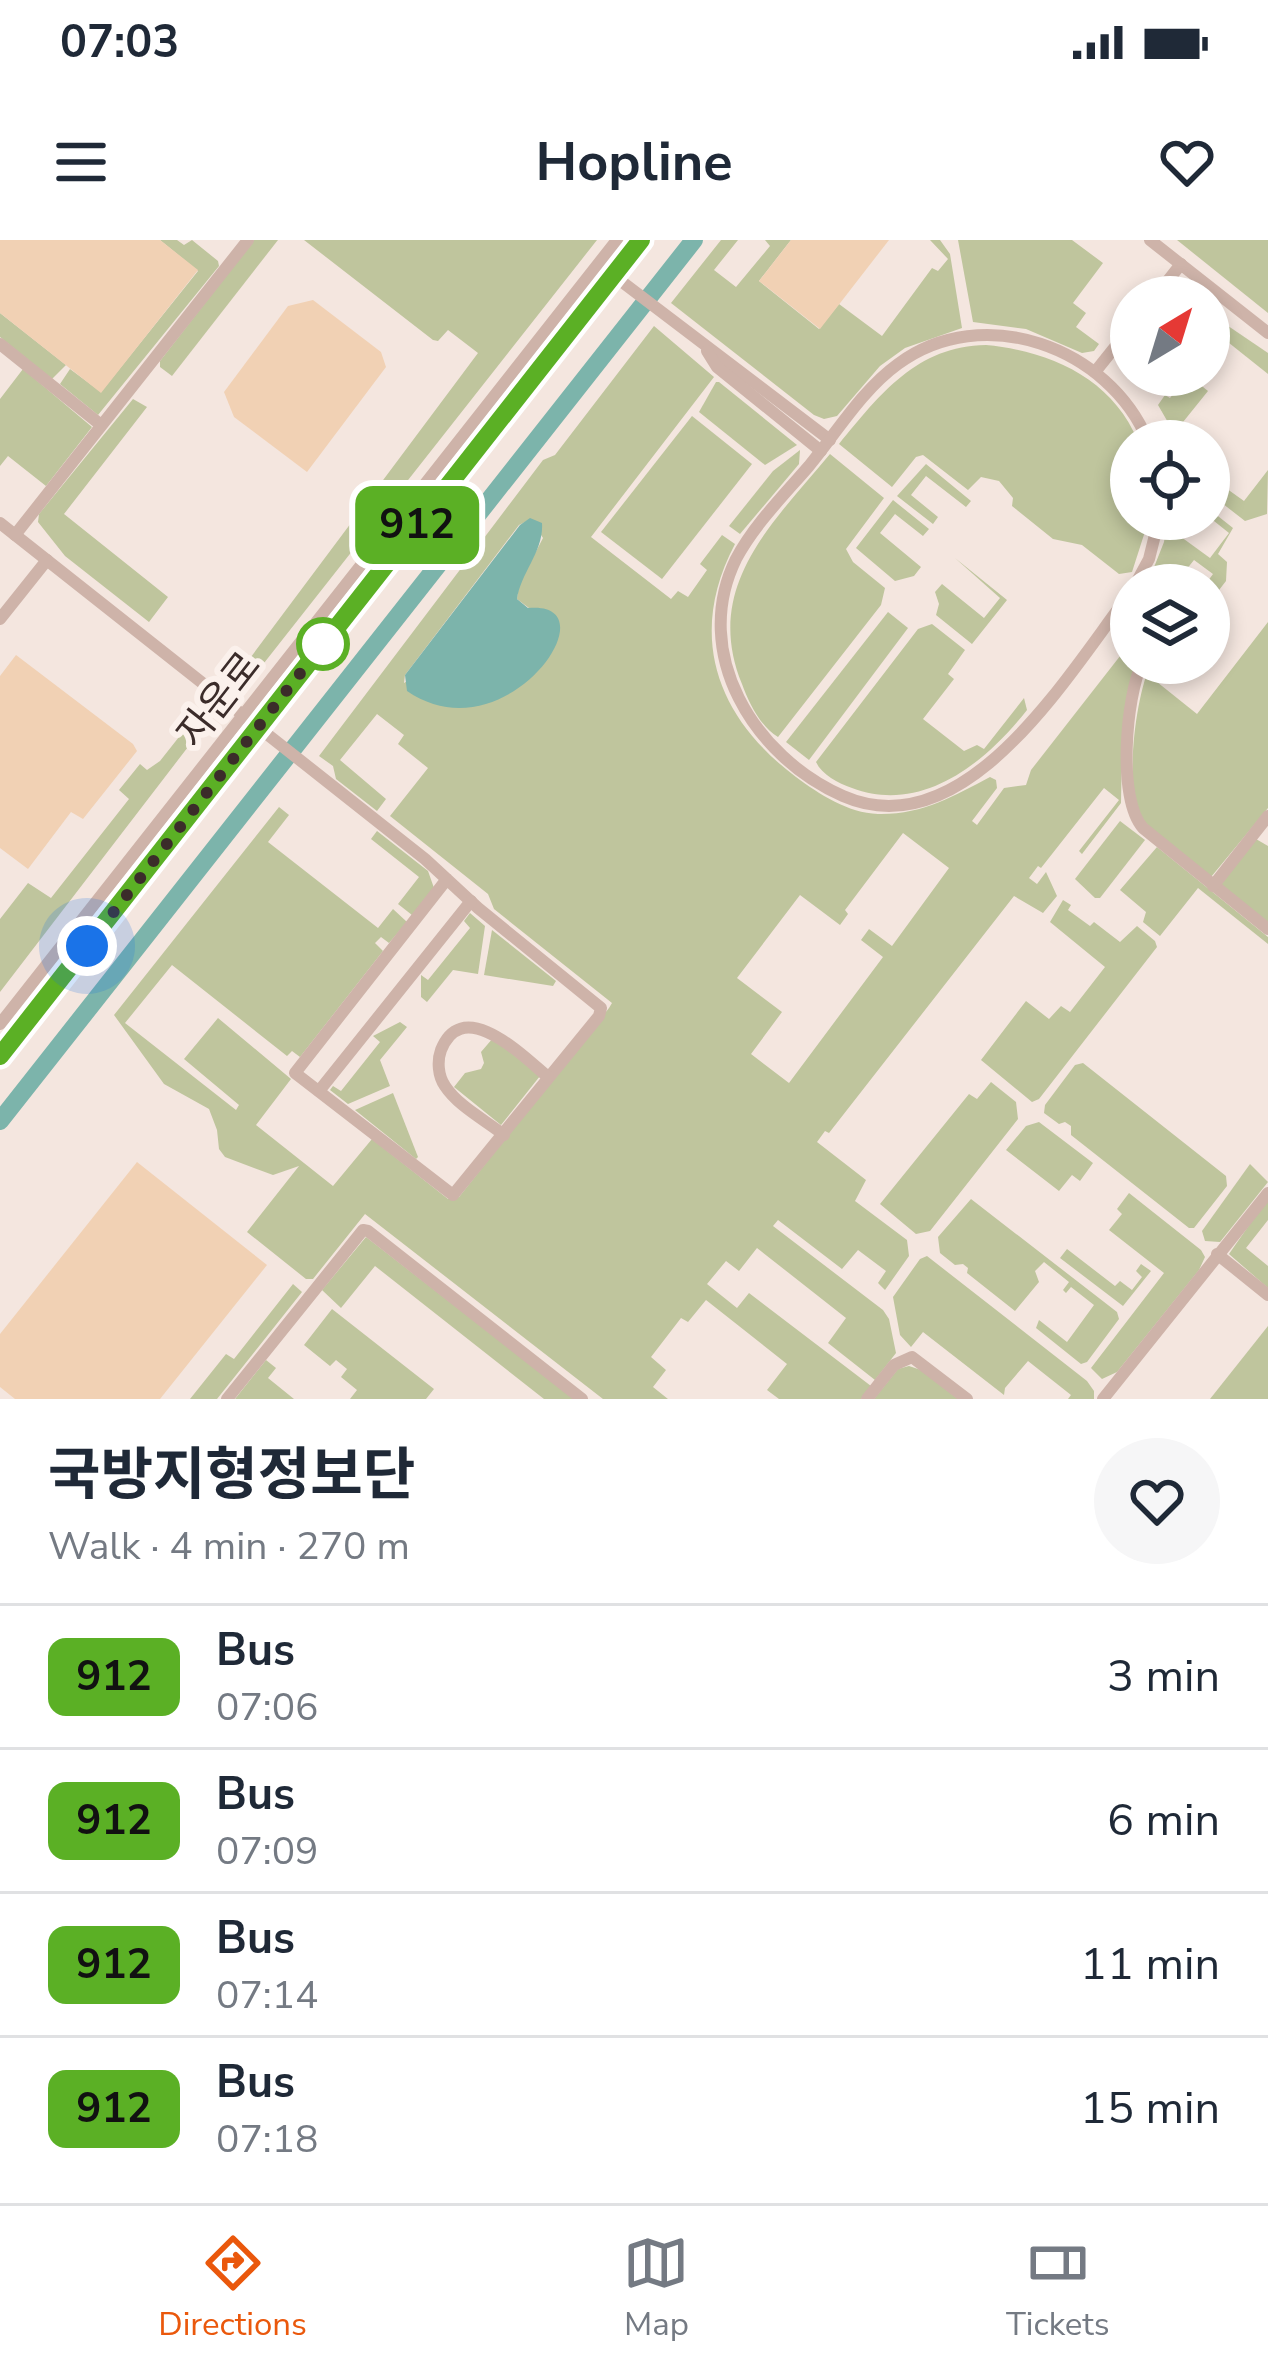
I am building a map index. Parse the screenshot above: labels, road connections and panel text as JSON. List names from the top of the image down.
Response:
{
  "streets": {
    "street": ["자운로"]
  },
  "lines": ["bus line 912"],
  "north": "top right",
  "page": {
    "status": "07:03",
    "header": "Hopline",
    "on_map": "912",
    "heading": ["국방지형정보단", "Walk · 4 min · 270 m"],
    "list": [
      {
        "mark": "912",
        "name": "Bus",
        "note": "07:06",
        "value": "3 min"
      },
      {
        "mark": "912",
        "name": "Bus",
        "note": "07:09",
        "value": "6 min"
      },
      {
        "mark": "912",
        "name": "Bus",
        "note": "07:14",
        "value": "11 min"
      },
      {
        "mark": "912",
        "name": "Bus",
        "note": "07:18",
        "value": "15 min"
      }
    ],
    "tabs": ["Directions", "Map", "Tickets"]
  }
}
